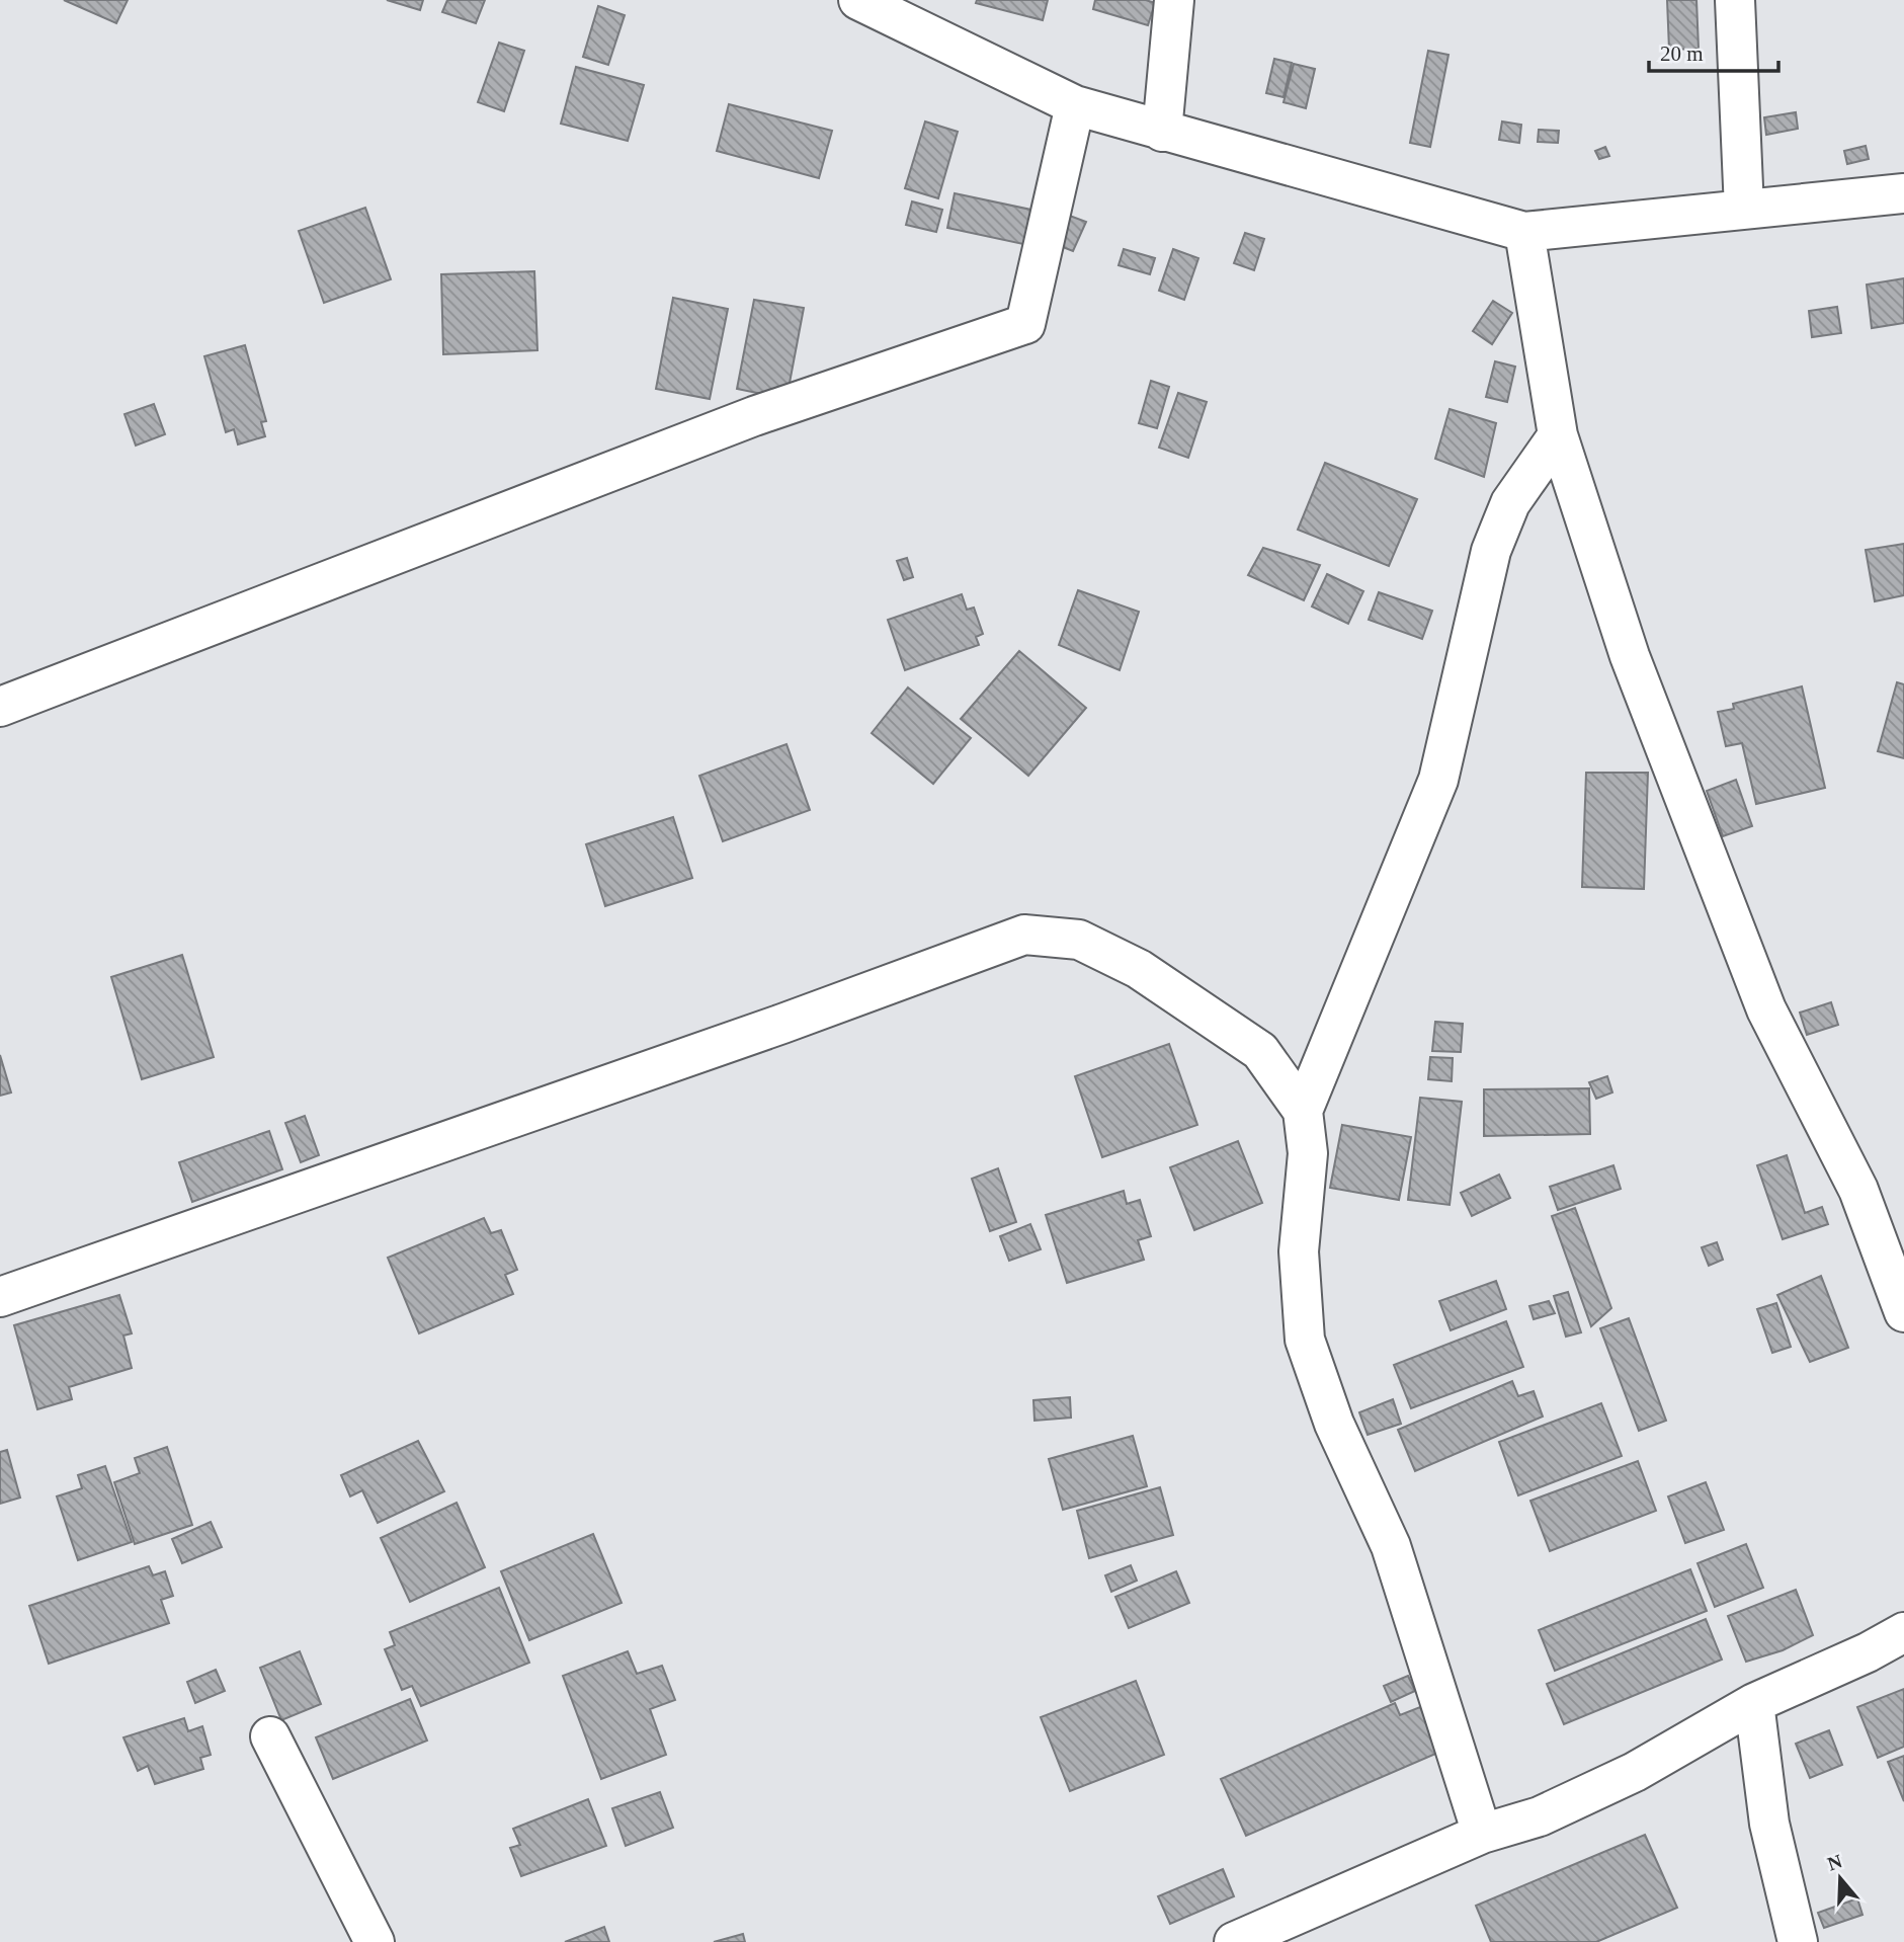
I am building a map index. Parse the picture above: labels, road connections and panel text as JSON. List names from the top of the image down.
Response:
{
  "scale_bar": "20 m",
  "north": "top"
}
